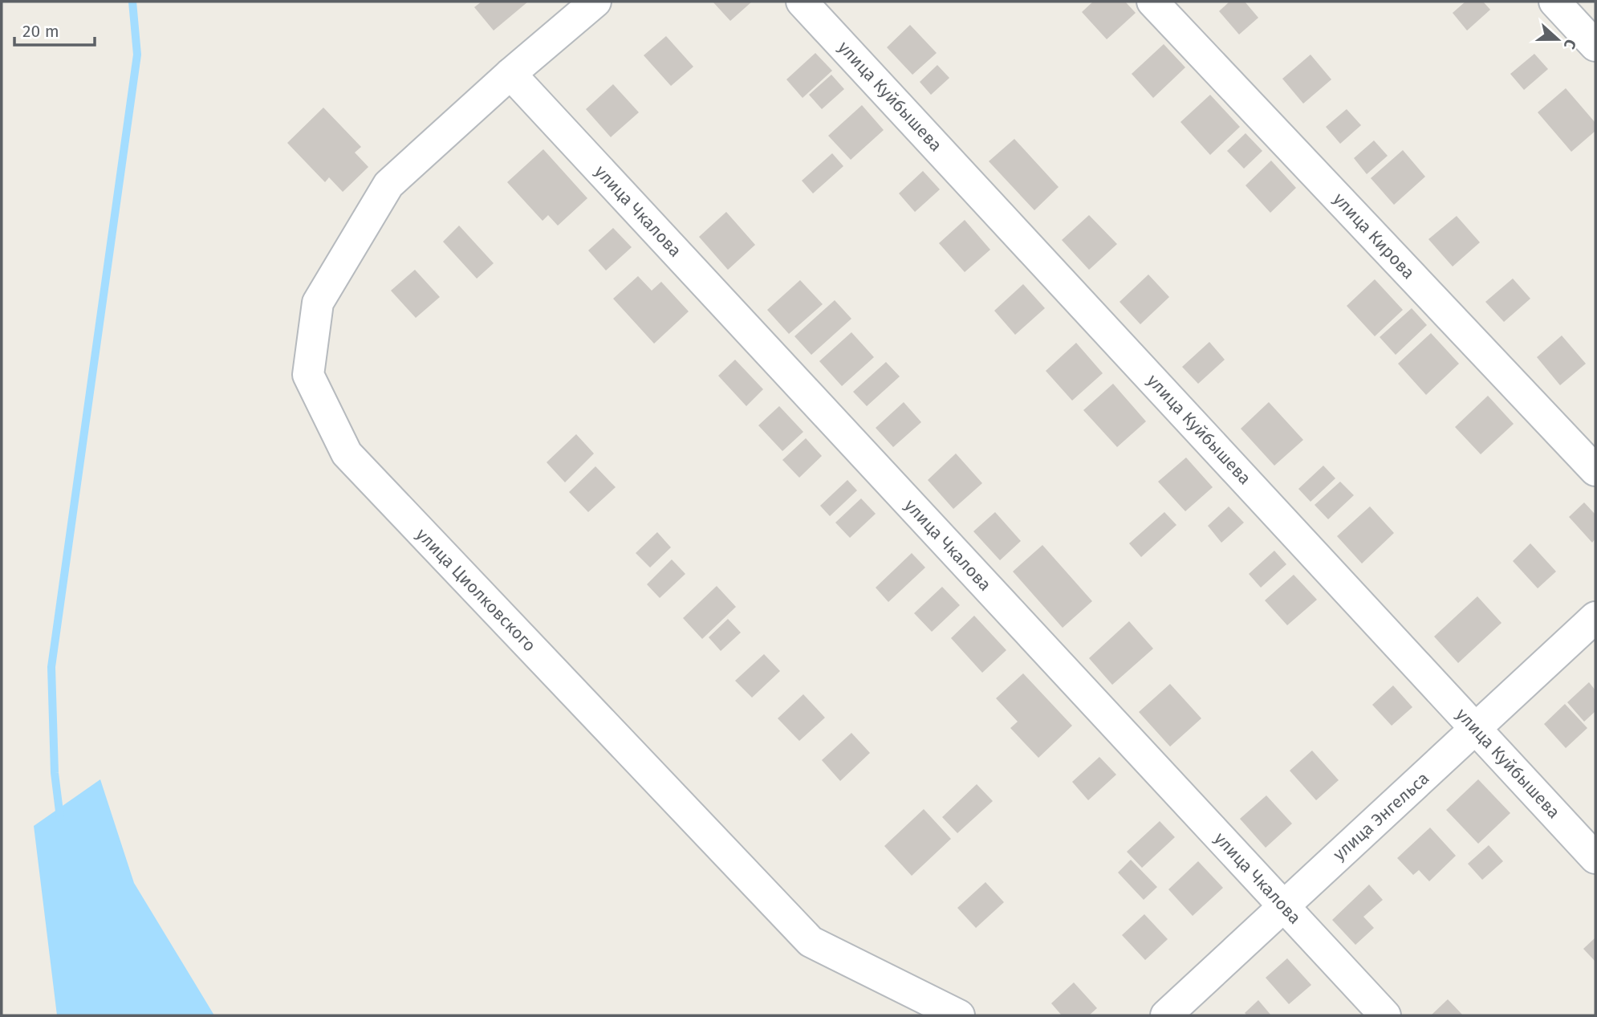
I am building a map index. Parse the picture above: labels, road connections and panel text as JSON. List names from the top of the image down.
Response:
{
  "streets": {
    "street": [
      "улица Куйбышева",
      "улица Чкалова",
      "улица Кирова",
      "улица Циолковского",
      "улица Энгельса"
    ]
  },
  "crossings": [
    ["улица Куйбышева", "улица Энгельса"],
    ["улица Чкалова", "улица Циолковского"],
    ["улица Чкалова", "улица Энгельса"]
  ],
  "scale_bar": "20 m",
  "north": "right"
}
